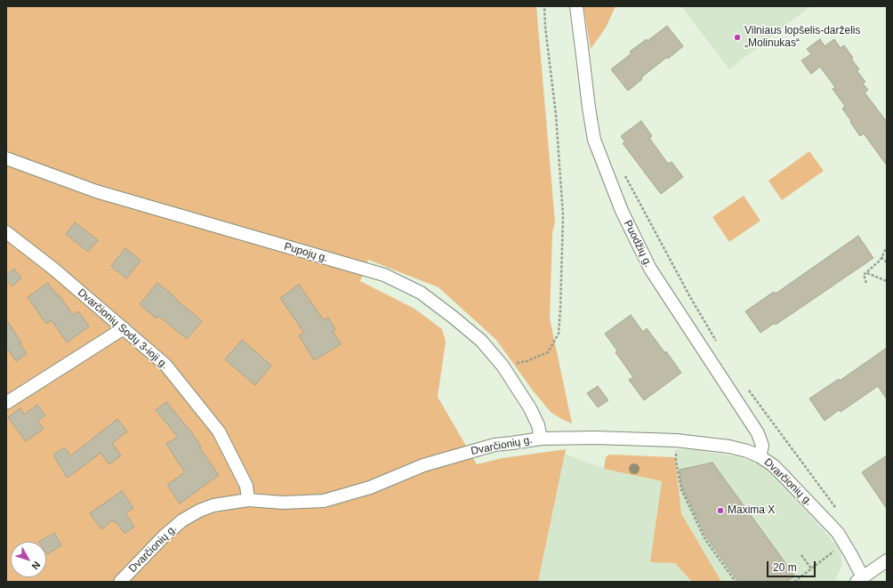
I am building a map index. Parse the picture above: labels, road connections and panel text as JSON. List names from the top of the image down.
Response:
{
  "streets": {
    "street": [
      "Puodžių g.",
      "Pupojų g.",
      "Dvarčionių Sodų 3-ioji g.",
      "Dvarčionių g."
    ]
  },
  "crossings": [
    ["Puodžių g.", "Dvarčionių g."],
    ["Pupojų g.", "Dvarčionių g."],
    ["Dvarčionių Sodų 3-ioji g.", "Dvarčionių g."]
  ],
  "places": ["Vilniaus lopšelis-darželis „Molinukas“", "Maxima X"],
  "scale_bar": "20 m",
  "north": "bottom right"
}
